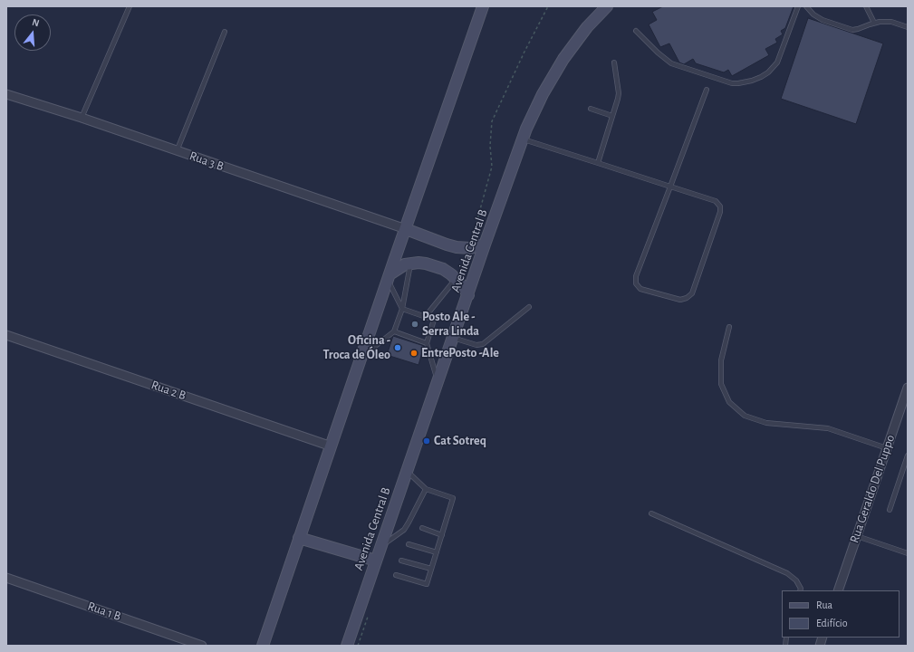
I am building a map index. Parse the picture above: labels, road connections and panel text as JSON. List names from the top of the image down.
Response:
{
  "streets": {
    "main road": ["Avenida Central B"],
    "street": [
      "Rua 3 B",
      "Rua 2 B",
      "Rua Geraldo Del Puppo",
      "Rua 1 B"
    ]
  },
  "places": [
    "Posto Ale - Serra Linda",
    "Oficina - Troca de Óleo",
    "EntrePosto -Ale",
    "Cat Sotreq"
  ],
  "legend": ["Rua", "Edifício"],
  "north": "top"
}
